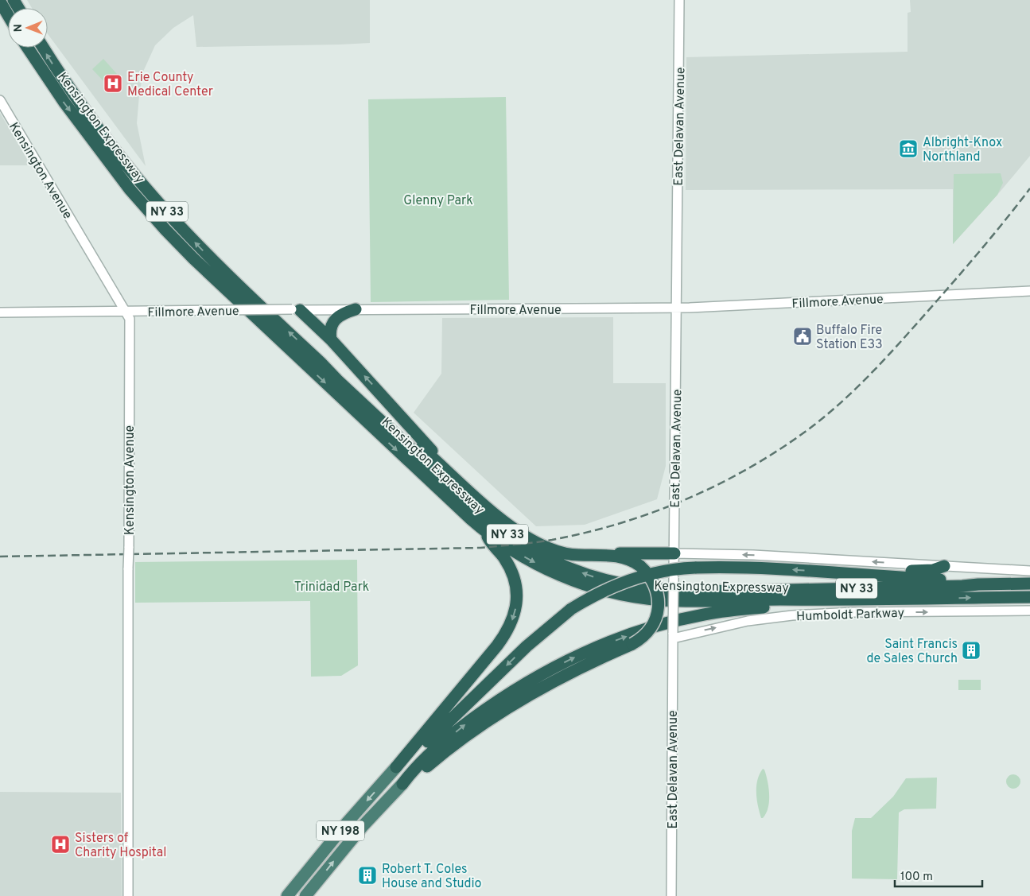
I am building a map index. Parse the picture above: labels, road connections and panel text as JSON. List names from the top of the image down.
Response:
{
  "streets": {
    "highway": ["Kensington Expressway", "NY 33", "NY 198"],
    "street": [
      "East Delavan Avenue",
      "Kensington Avenue",
      "Fillmore Avenue",
      "Humboldt Parkway"
    ]
  },
  "crossings": [
    ["East Delavan Avenue", "Fillmore Avenue"],
    ["East Delavan Avenue", "Humboldt Parkway"],
    ["Kensington Avenue", "Fillmore Avenue"]
  ],
  "parks": ["Glenny Park", "Trinidad Park"],
  "places": {
    "hospital": ["Erie County Medical Center", "Sisters of Charity Hospital"],
    "museum": ["Albright-Knox Northland"],
    "public building": ["Buffalo Fire Station E33"],
    "building": ["Saint Francis de Sales Church", "Robert T. Coles House and Studio"]
  },
  "scale_bar": "100 m",
  "north": "left"
}
